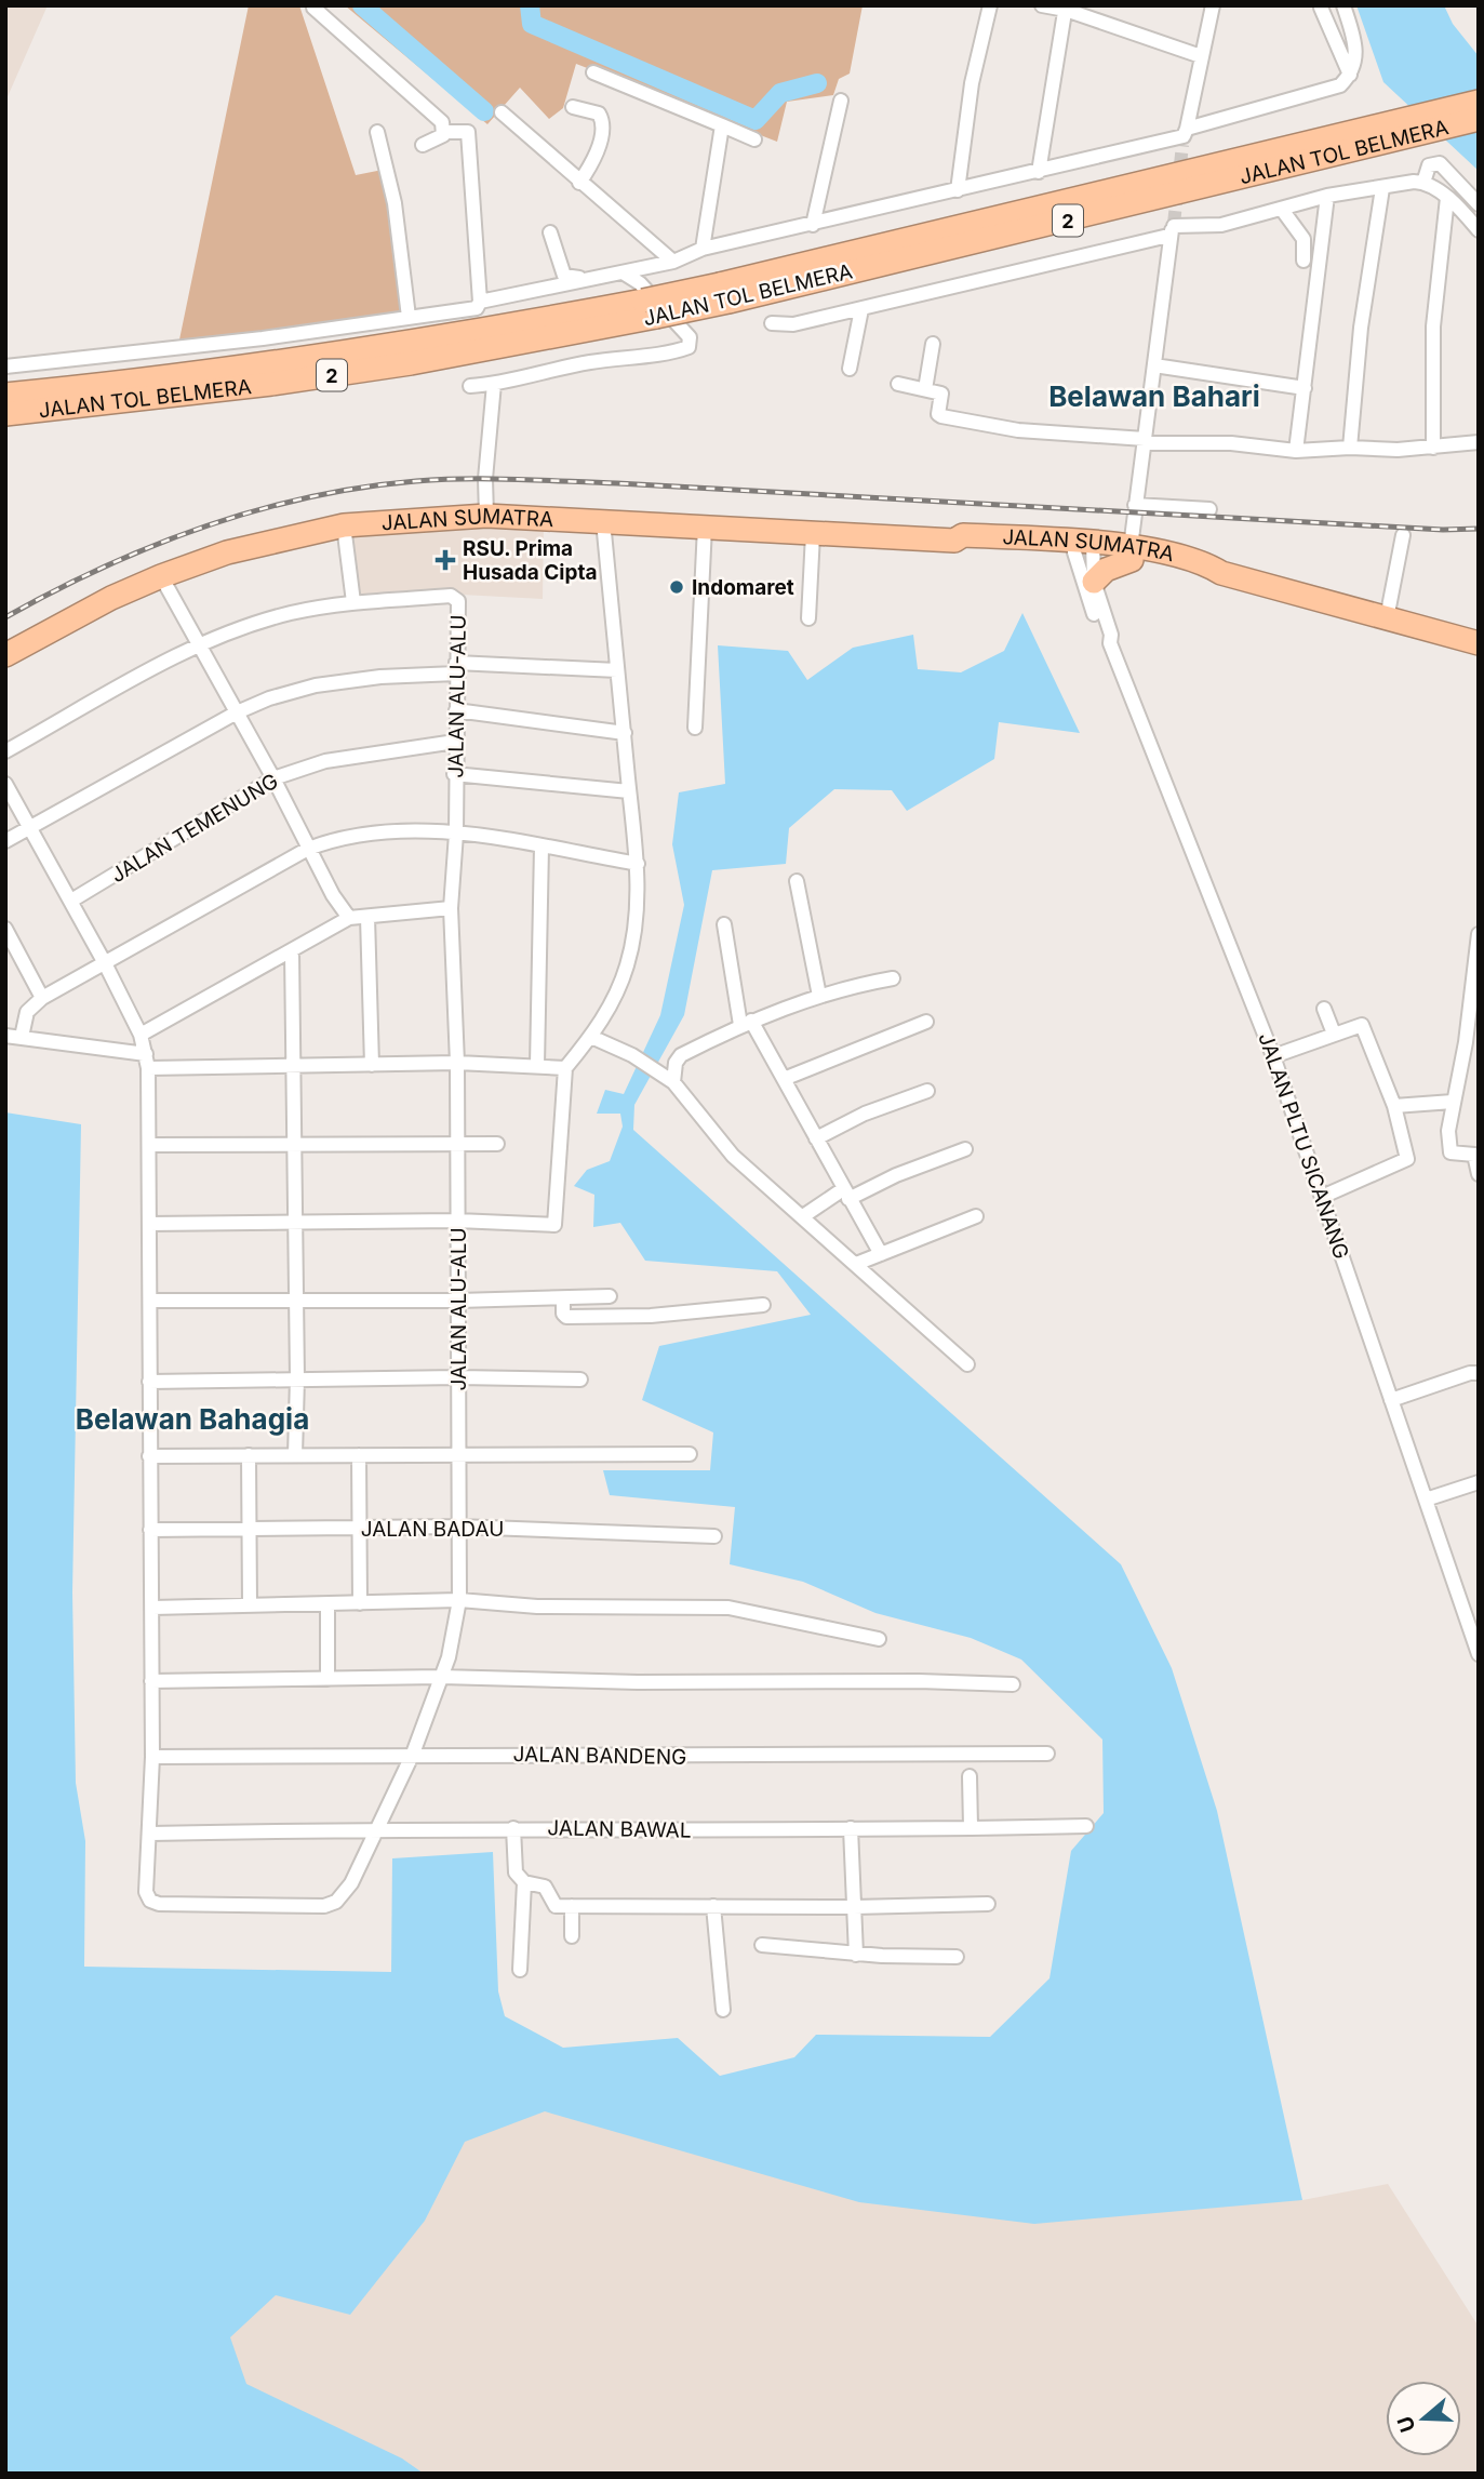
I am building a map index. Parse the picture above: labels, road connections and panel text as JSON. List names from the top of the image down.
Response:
{
  "streets": {
    "highway": ["JALAN TOL BELMERA", "2", "JALAN SUMATRA"],
    "street": [
      "JALAN ALU-ALU",
      "JALAN TEMENUNG",
      "JALAN PLTU SICANANG",
      "JALAN BADAU",
      "JALAN BANDENG",
      "JALAN BAWAL"
    ]
  },
  "crossings": [
    ["JALAN SUMATRA", "JALAN PLTU SICANANG"],
    ["JALAN ALU-ALU", "JALAN TEMENUNG"],
    ["JALAN ALU-ALU", "JALAN BADAU"],
    ["JALAN ALU-ALU", "JALAN BANDENG"],
    ["JALAN ALU-ALU", "JALAN BAWAL"]
  ],
  "districts": ["Belawan Bahari", "Belawan Bahagia"],
  "places": {
    "health": ["RSU. Prima Husada Cipta"],
    "other": ["Indomaret"]
  },
  "north": "left"
}
